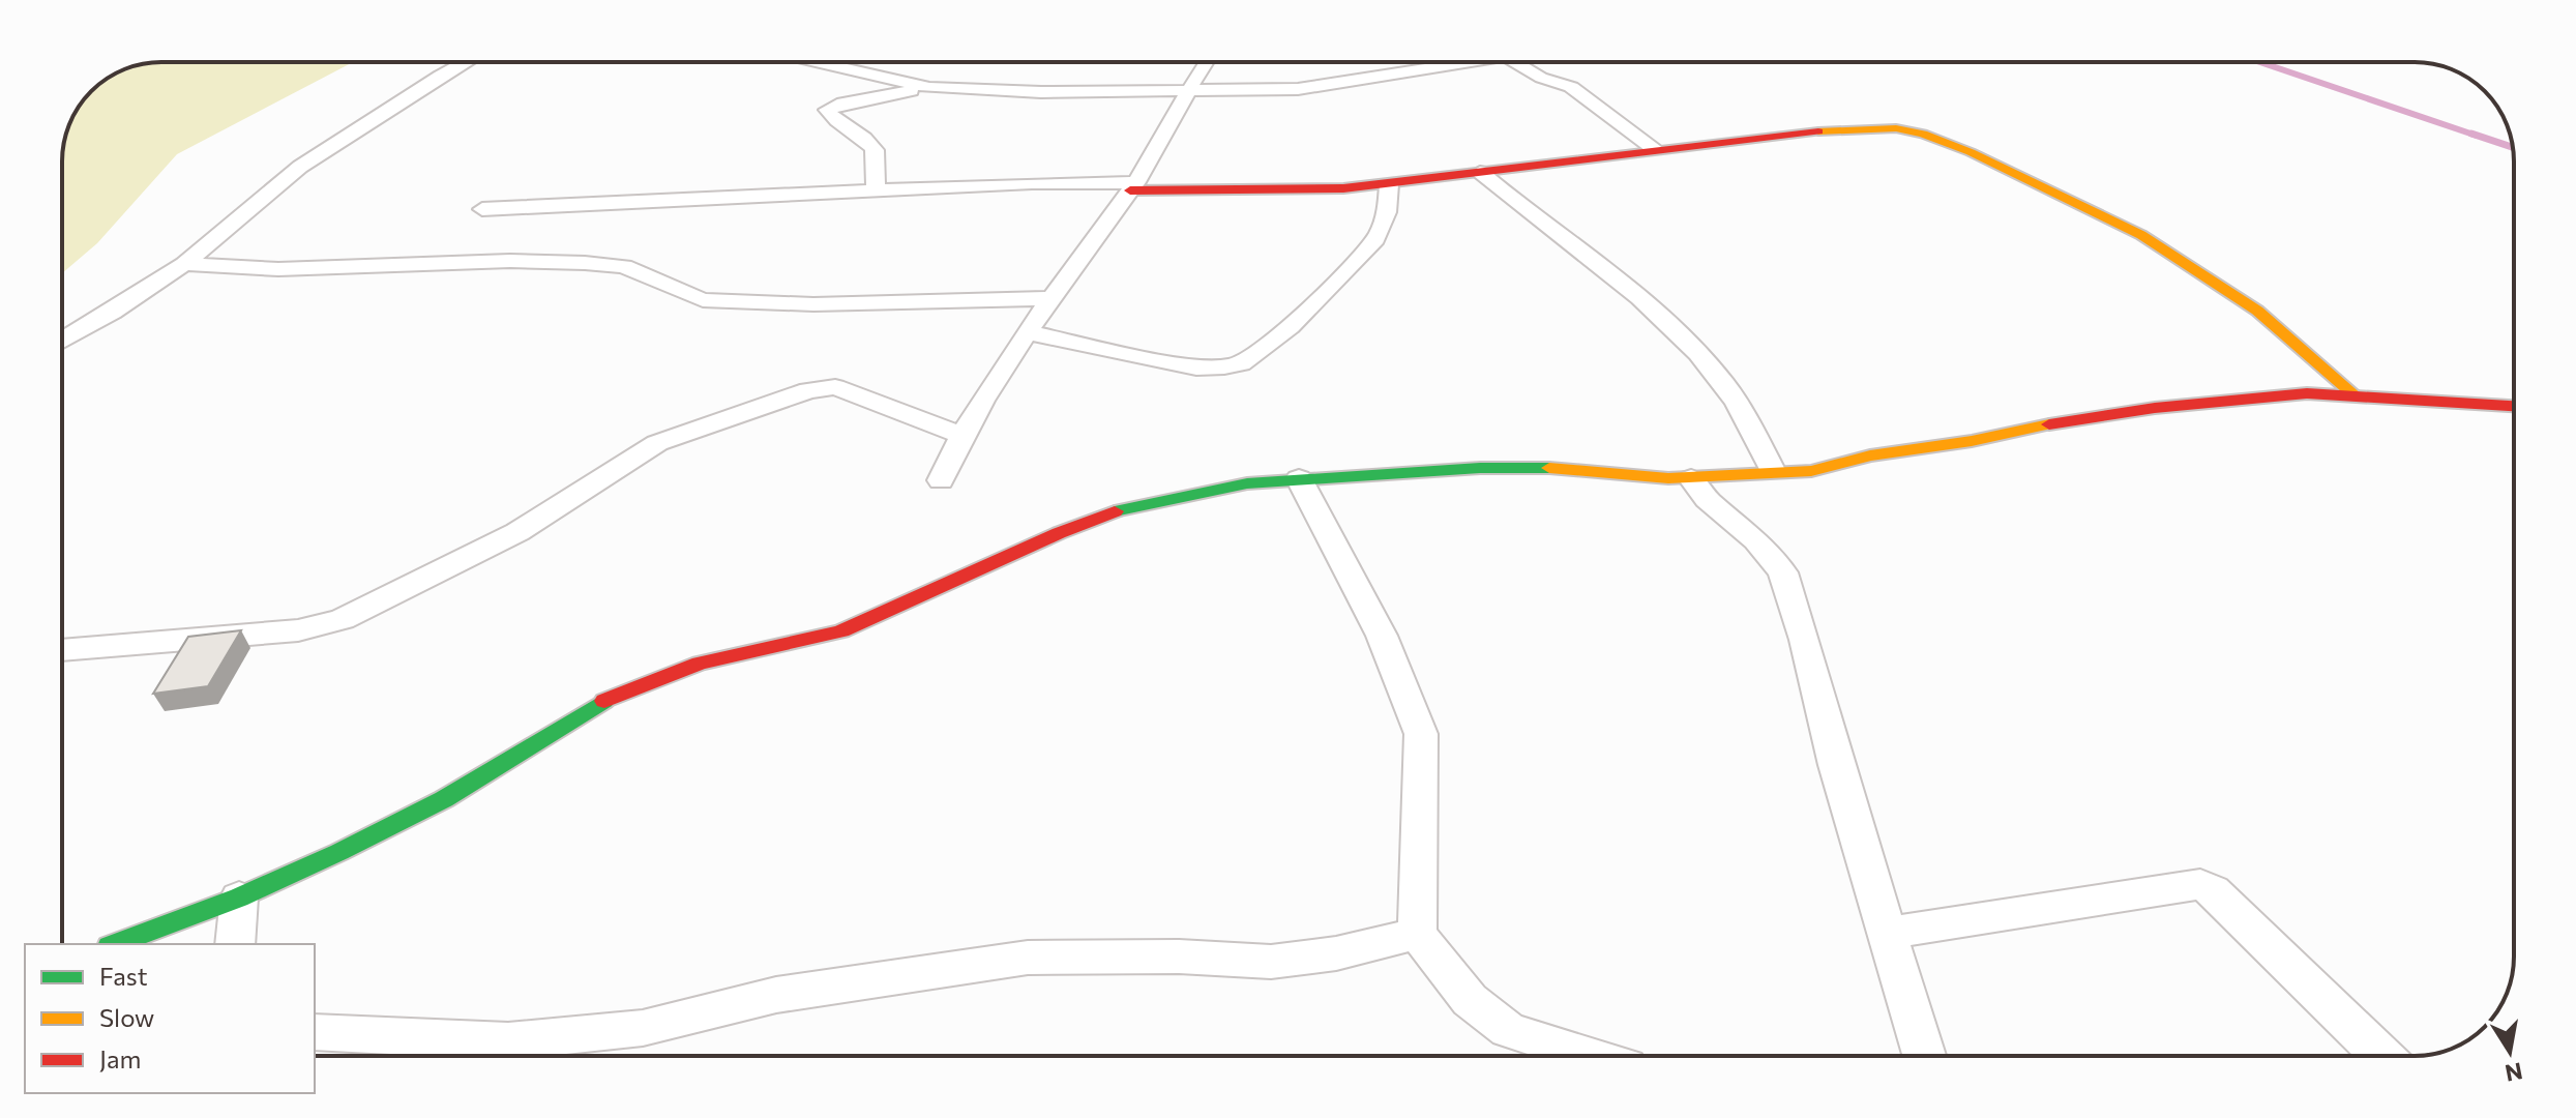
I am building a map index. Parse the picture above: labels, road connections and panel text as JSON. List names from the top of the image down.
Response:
{
  "legend": ["Fast", "Slow", "Jam"],
  "north": "bottom"
}
